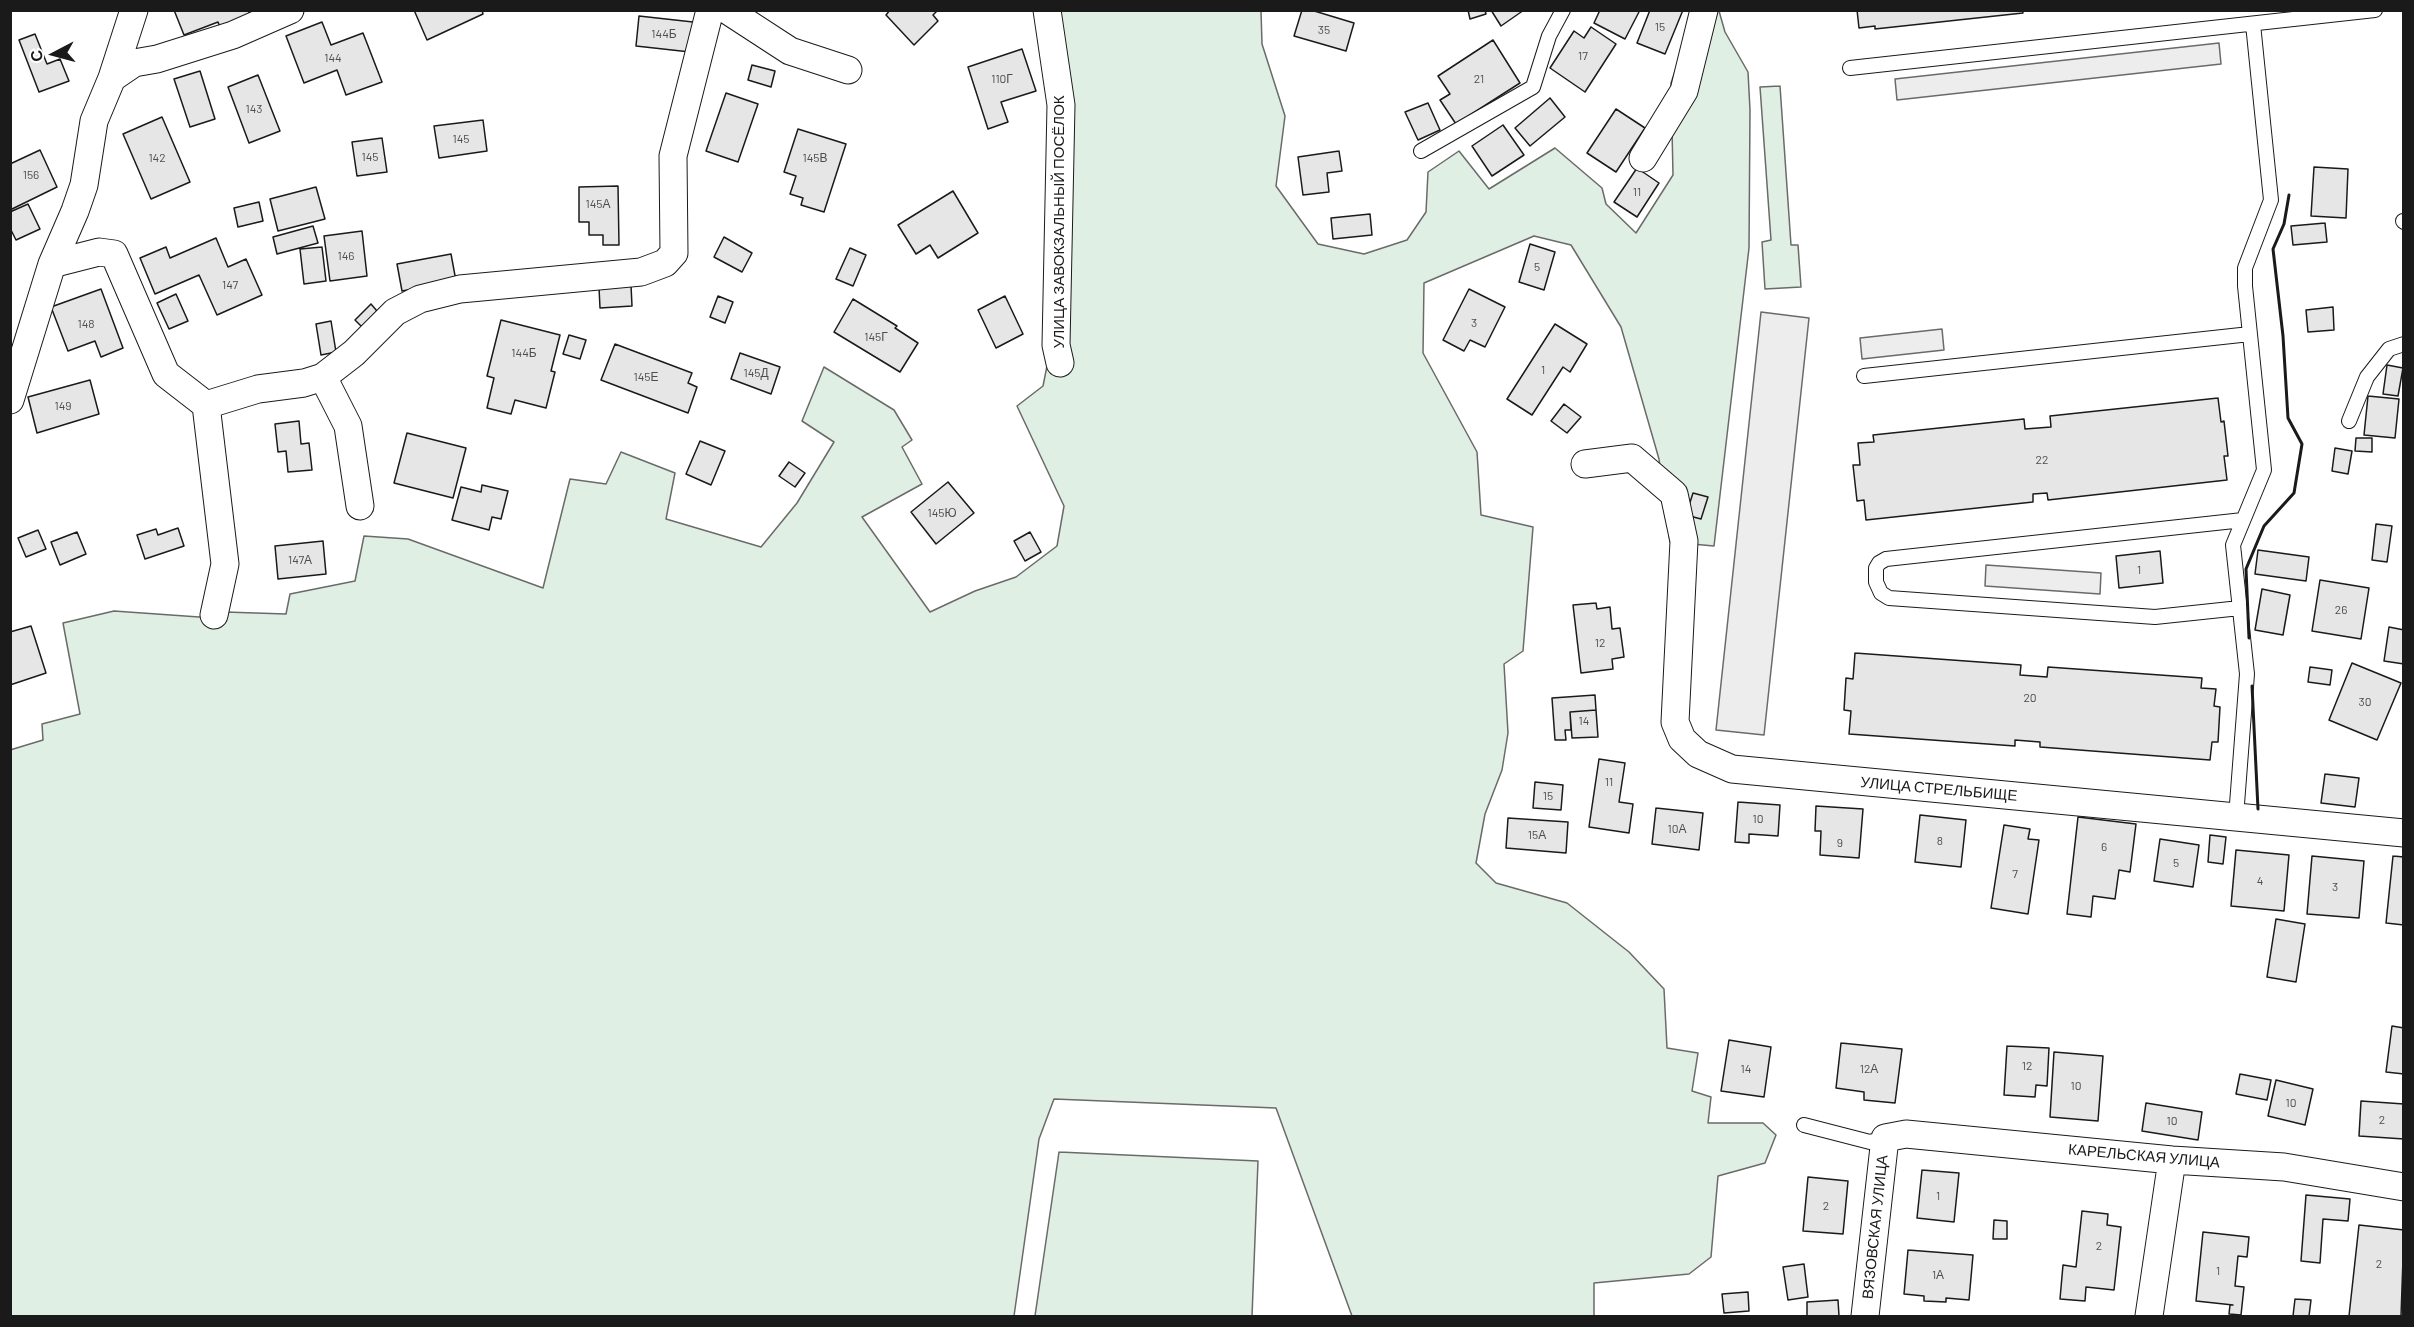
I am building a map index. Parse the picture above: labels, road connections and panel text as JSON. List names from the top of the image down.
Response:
{
  "streets": {
    "street": [
      "УЛИЦА ЗАВОКЗАЛЬНЫЙ ПОСЁЛОК",
      "УЛИЦА СТРЕЛЬБИЩЕ",
      "КАРЕЛЬСКАЯ УЛИЦА",
      "ВЯЗОВСКАЯ УЛИЦА"
    ]
  },
  "crossings": [
    ["КАРЕЛЬСКАЯ УЛИЦА", "ВЯЗОВСКАЯ УЛИЦА"]
  ],
  "house_numbers": [
    "15",
    "35",
    "144Б",
    "17",
    "144",
    "110Г",
    "21",
    "143",
    "145",
    "145",
    "142",
    "145В",
    "156",
    "11",
    "145А",
    "146",
    "5",
    "147",
    "3",
    "148",
    "145Г",
    "144Б",
    "1",
    "145Д",
    "145Е",
    "149",
    "22",
    "145Ю",
    "147А",
    "1",
    "26",
    "12",
    "20",
    "30",
    "14",
    "11",
    "15",
    "10",
    "10А",
    "15А",
    "8",
    "9",
    "6",
    "5",
    "7",
    "4",
    "3",
    "12",
    "14",
    "12А",
    "10",
    "10",
    "2",
    "10",
    "1",
    "2",
    "2",
    "2",
    "1",
    "1А"
  ],
  "north": "left"
}
